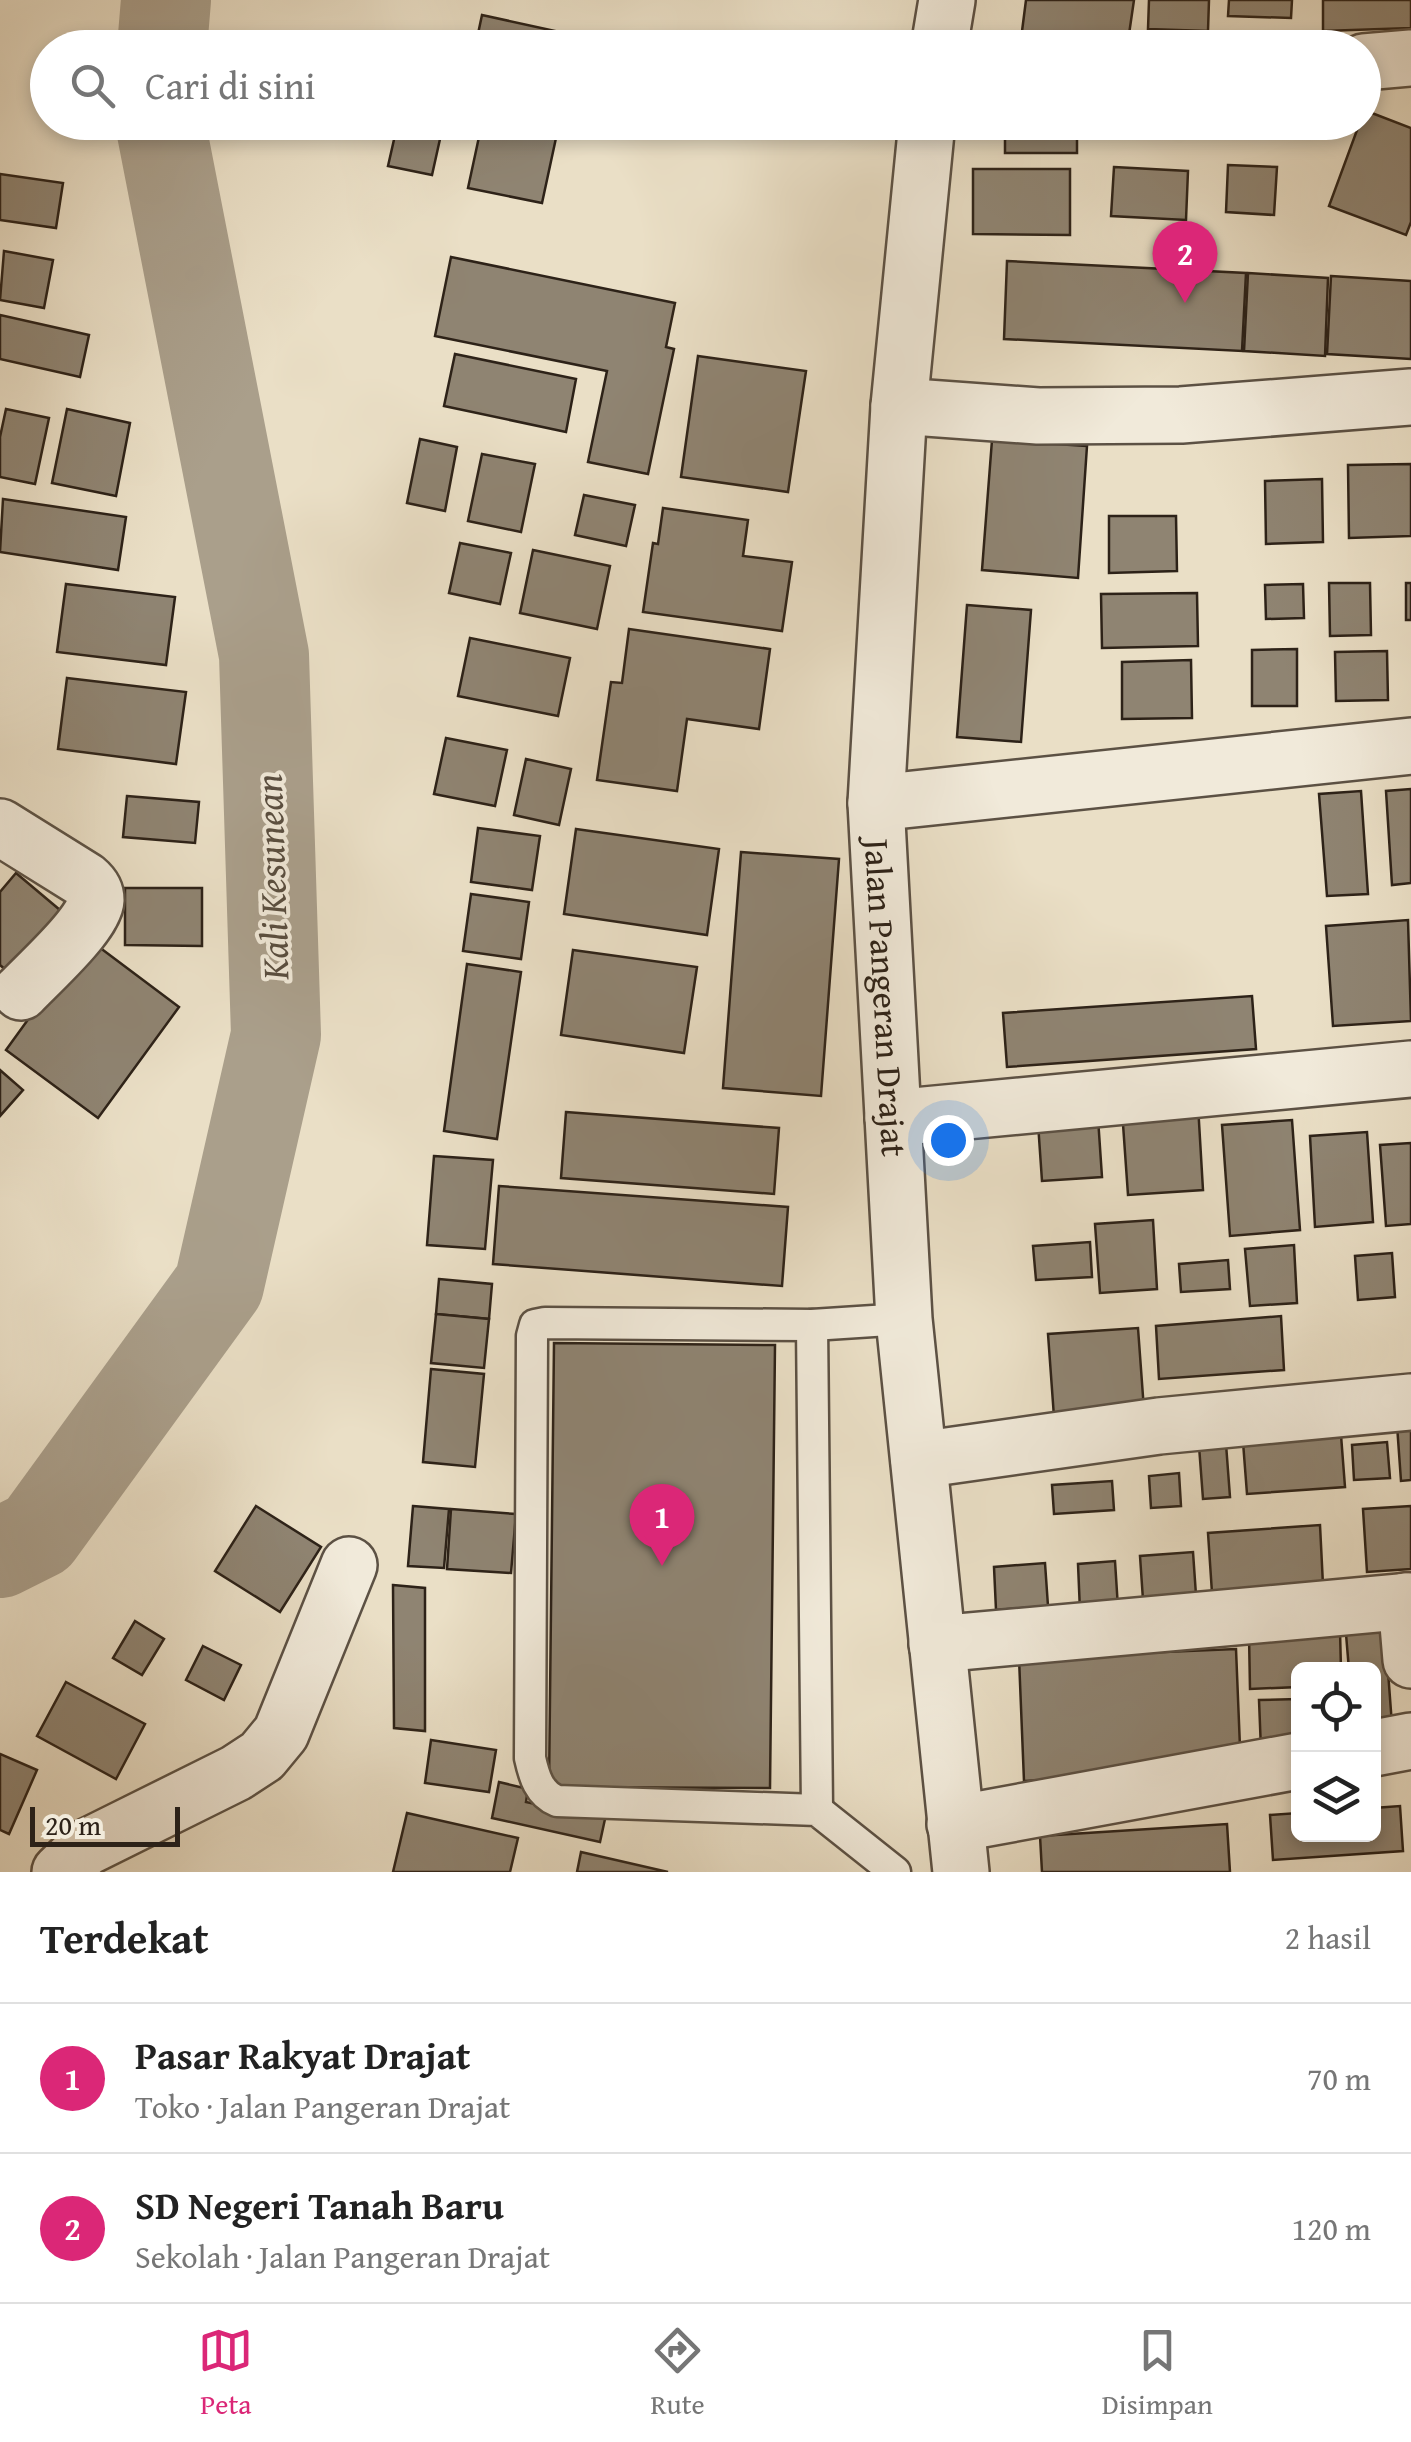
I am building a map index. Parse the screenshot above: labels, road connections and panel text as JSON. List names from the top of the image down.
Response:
{
  "streets": {
    "street": ["Jalan Pangeran Drajat"]
  },
  "water": ["Kali Kesunean"],
  "scale_bar": "20 m",
  "page": {
    "search": "Cari di sini",
    "pins": ["2", "1"],
    "scale": "20 m",
    "heading": ["Terdekat", "2 hasil"],
    "list": [
      {
        "mark": "1",
        "name": "Pasar Rakyat Drajat",
        "note": "Toko · Jalan Pangeran Drajat",
        "value": "70 m"
      },
      {
        "mark": "2",
        "name": "SD Negeri Tanah Baru",
        "note": "Sekolah · Jalan Pangeran Drajat",
        "value": "120 m"
      }
    ],
    "nav": ["Peta", "Rute", "Disimpan"]
  }
}
